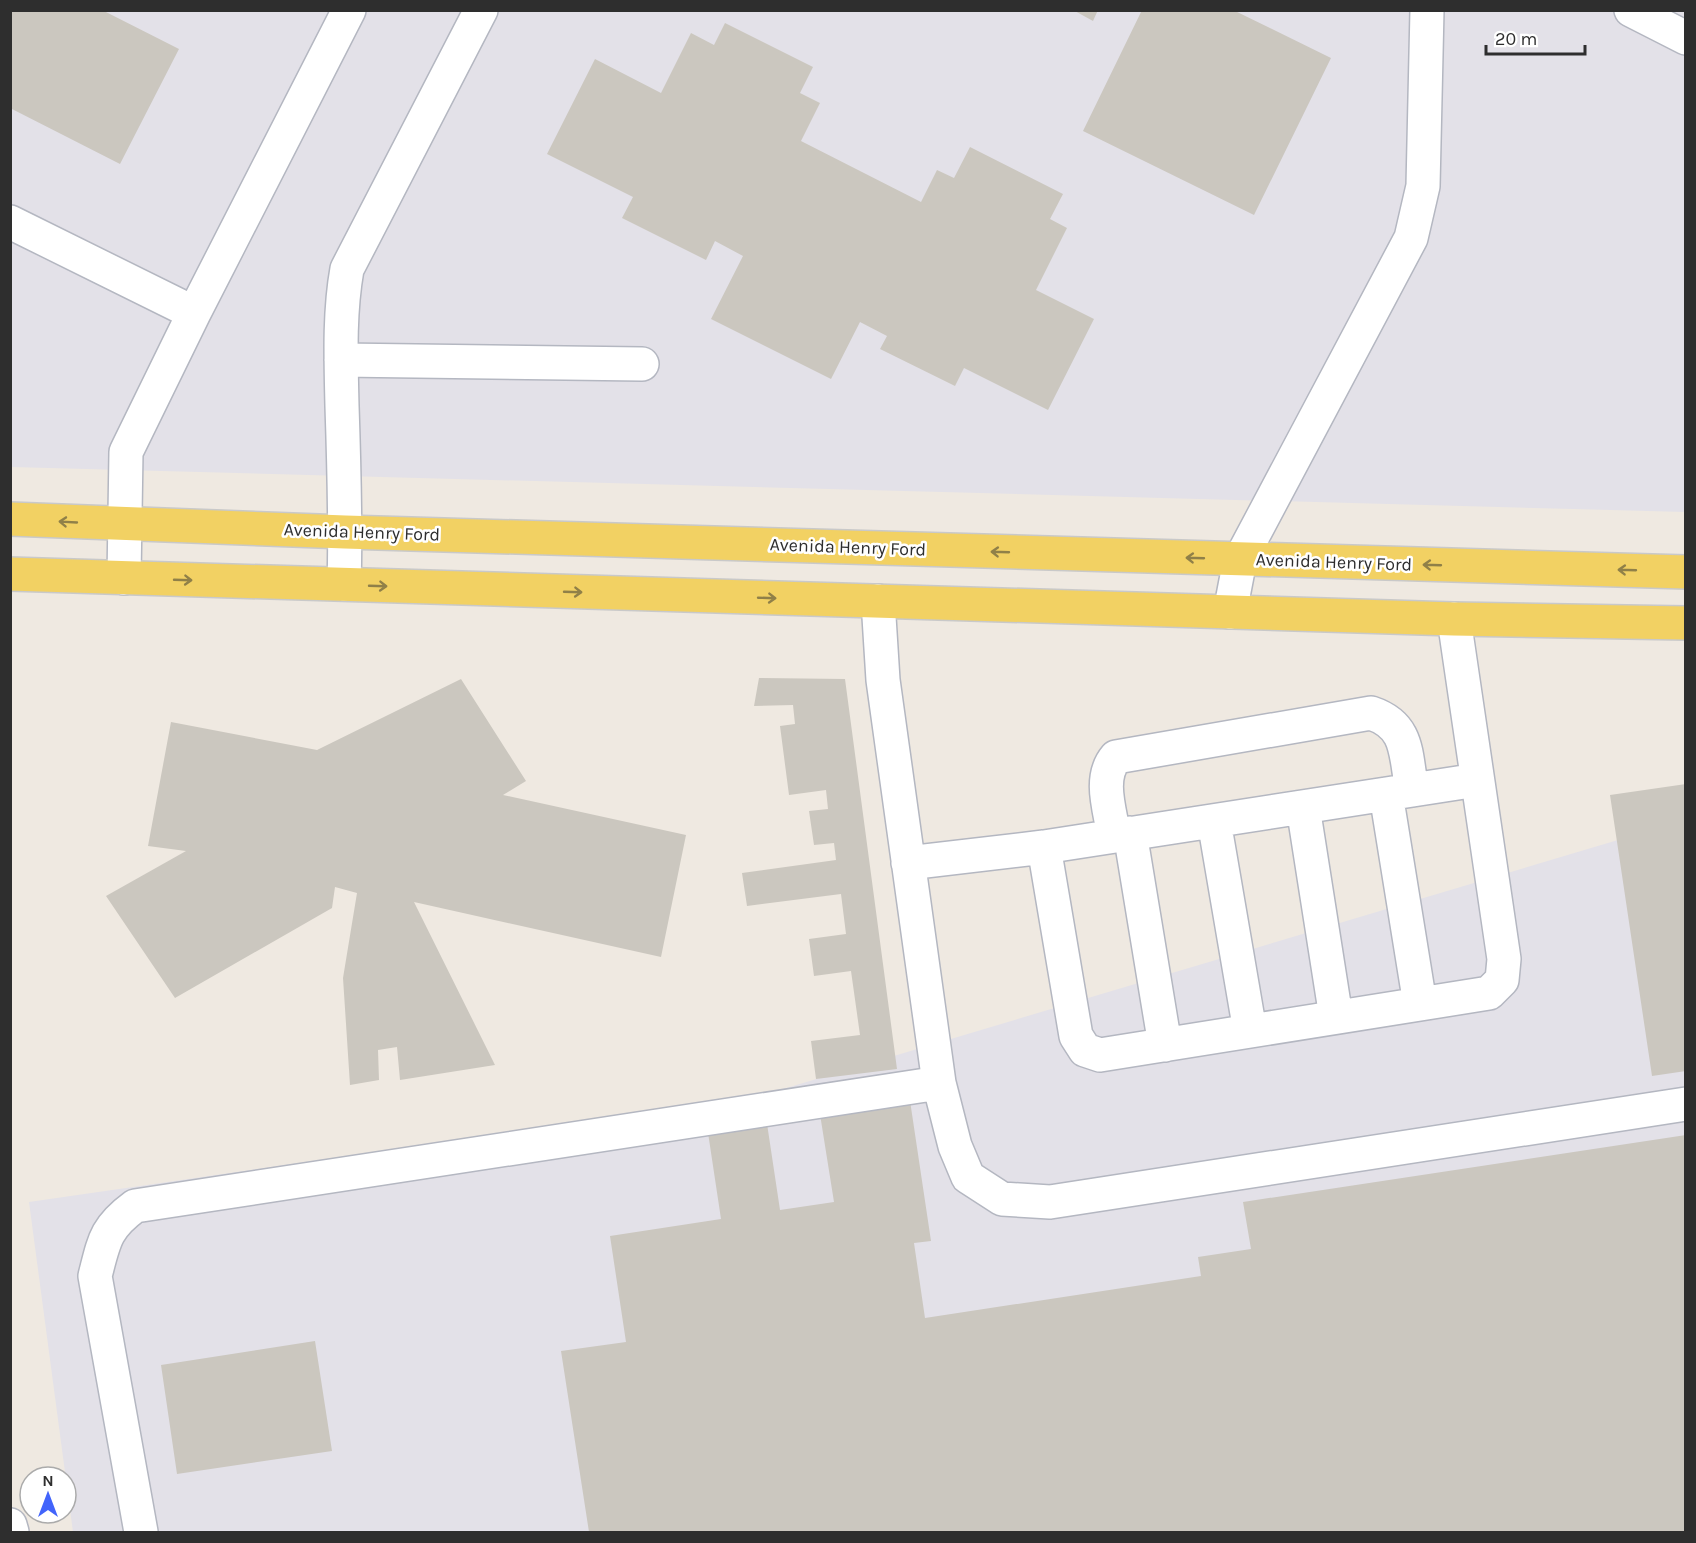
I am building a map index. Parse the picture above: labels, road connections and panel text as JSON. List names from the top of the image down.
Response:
{
  "streets": {
    "main road": ["Avenida Henry Ford"]
  },
  "scale_bar": "20 m",
  "north": "top"
}
